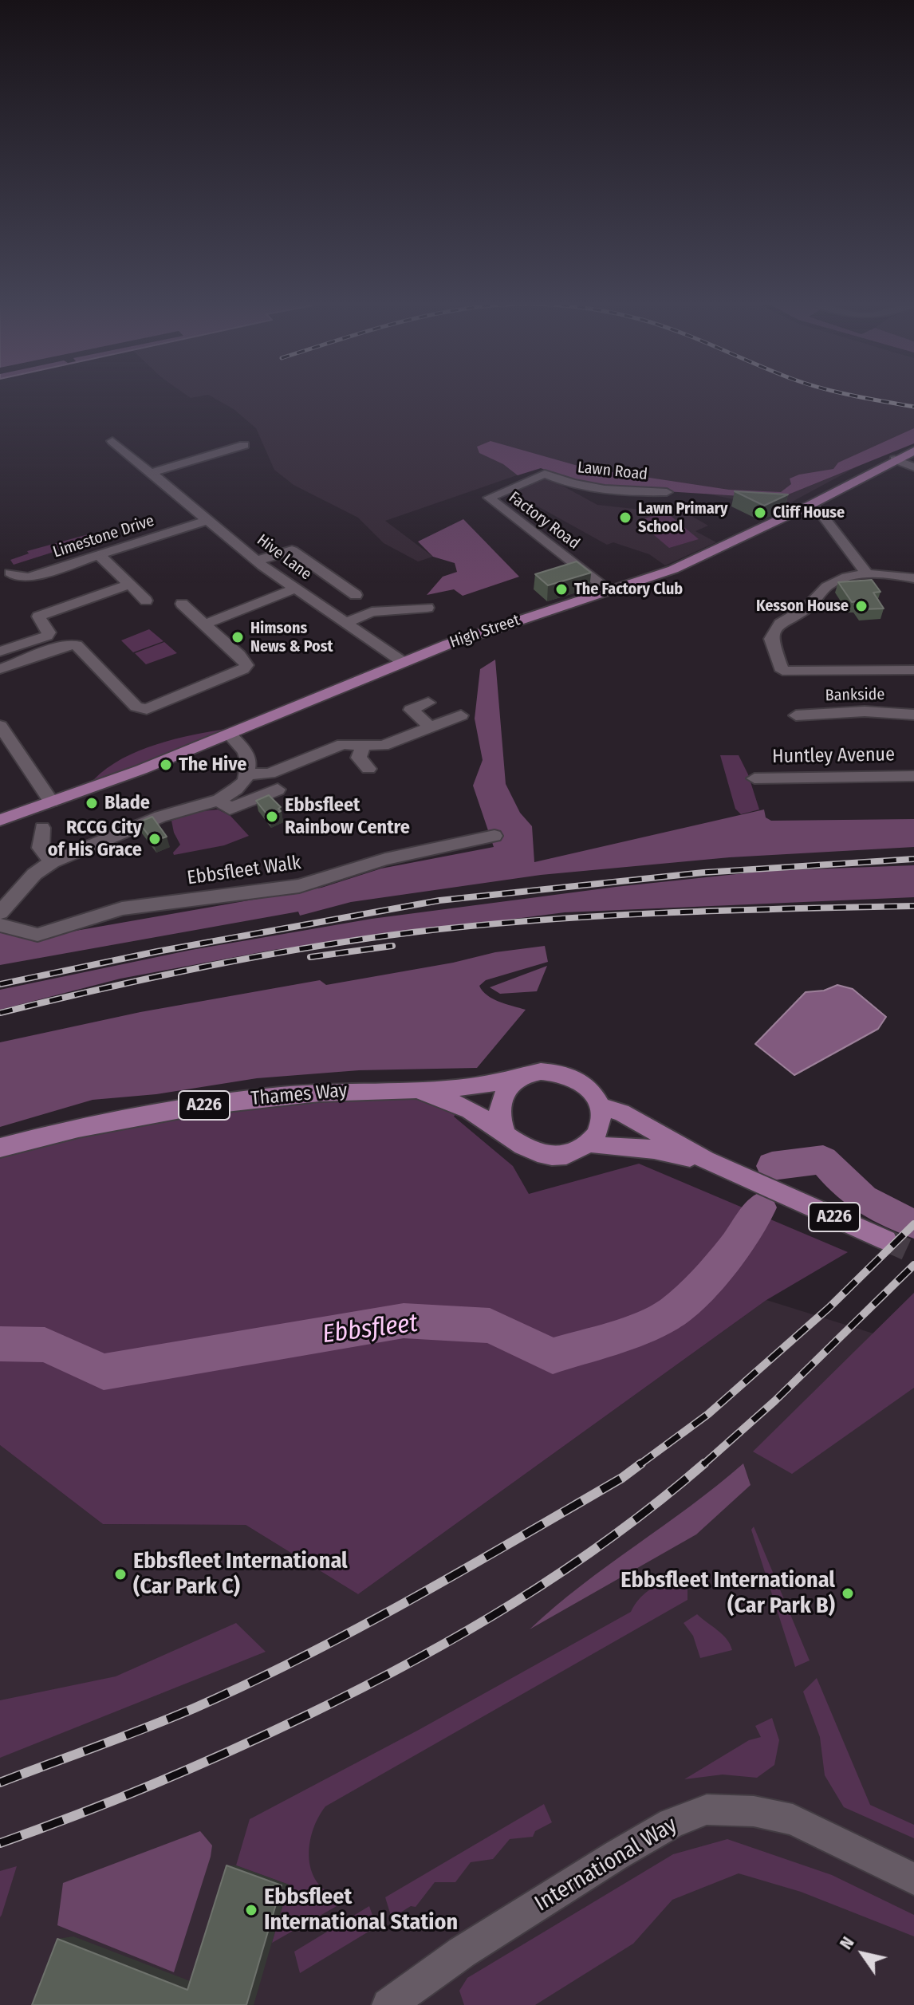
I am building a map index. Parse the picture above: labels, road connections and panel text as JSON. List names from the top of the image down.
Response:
{
  "streets": {
    "main road": ["High Street", "Thames Way", "A226"],
    "street": [
      "Lawn Road",
      "Factory Road",
      "Limestone Drive",
      "Hive Lane",
      "Bankside",
      "Huntley Avenue",
      "Ebbsfleet Walk",
      "International Way"
    ]
  },
  "crossings": [
    ["Lawn Road", "Factory Road"],
    ["Factory Road", "High Street"],
    ["Limestone Drive", "Hive Lane"],
    ["Hive Lane", "High Street"],
    ["Thames Way", "A226"]
  ],
  "water": ["Ebbsfleet"],
  "places": [
    "Cliff House",
    "Lawn Primary School",
    "The Factory Club",
    "Kesson House",
    "Himsons News & Post",
    "The Hive",
    "Blade",
    "Ebbsfleet Rainbow Centre",
    "RCCG City of His Grace",
    "Ebbsfleet International (Car Park C)",
    "Ebbsfleet International (Car Park B)",
    "Ebbsfleet International Station"
  ],
  "north": "top left"
}
